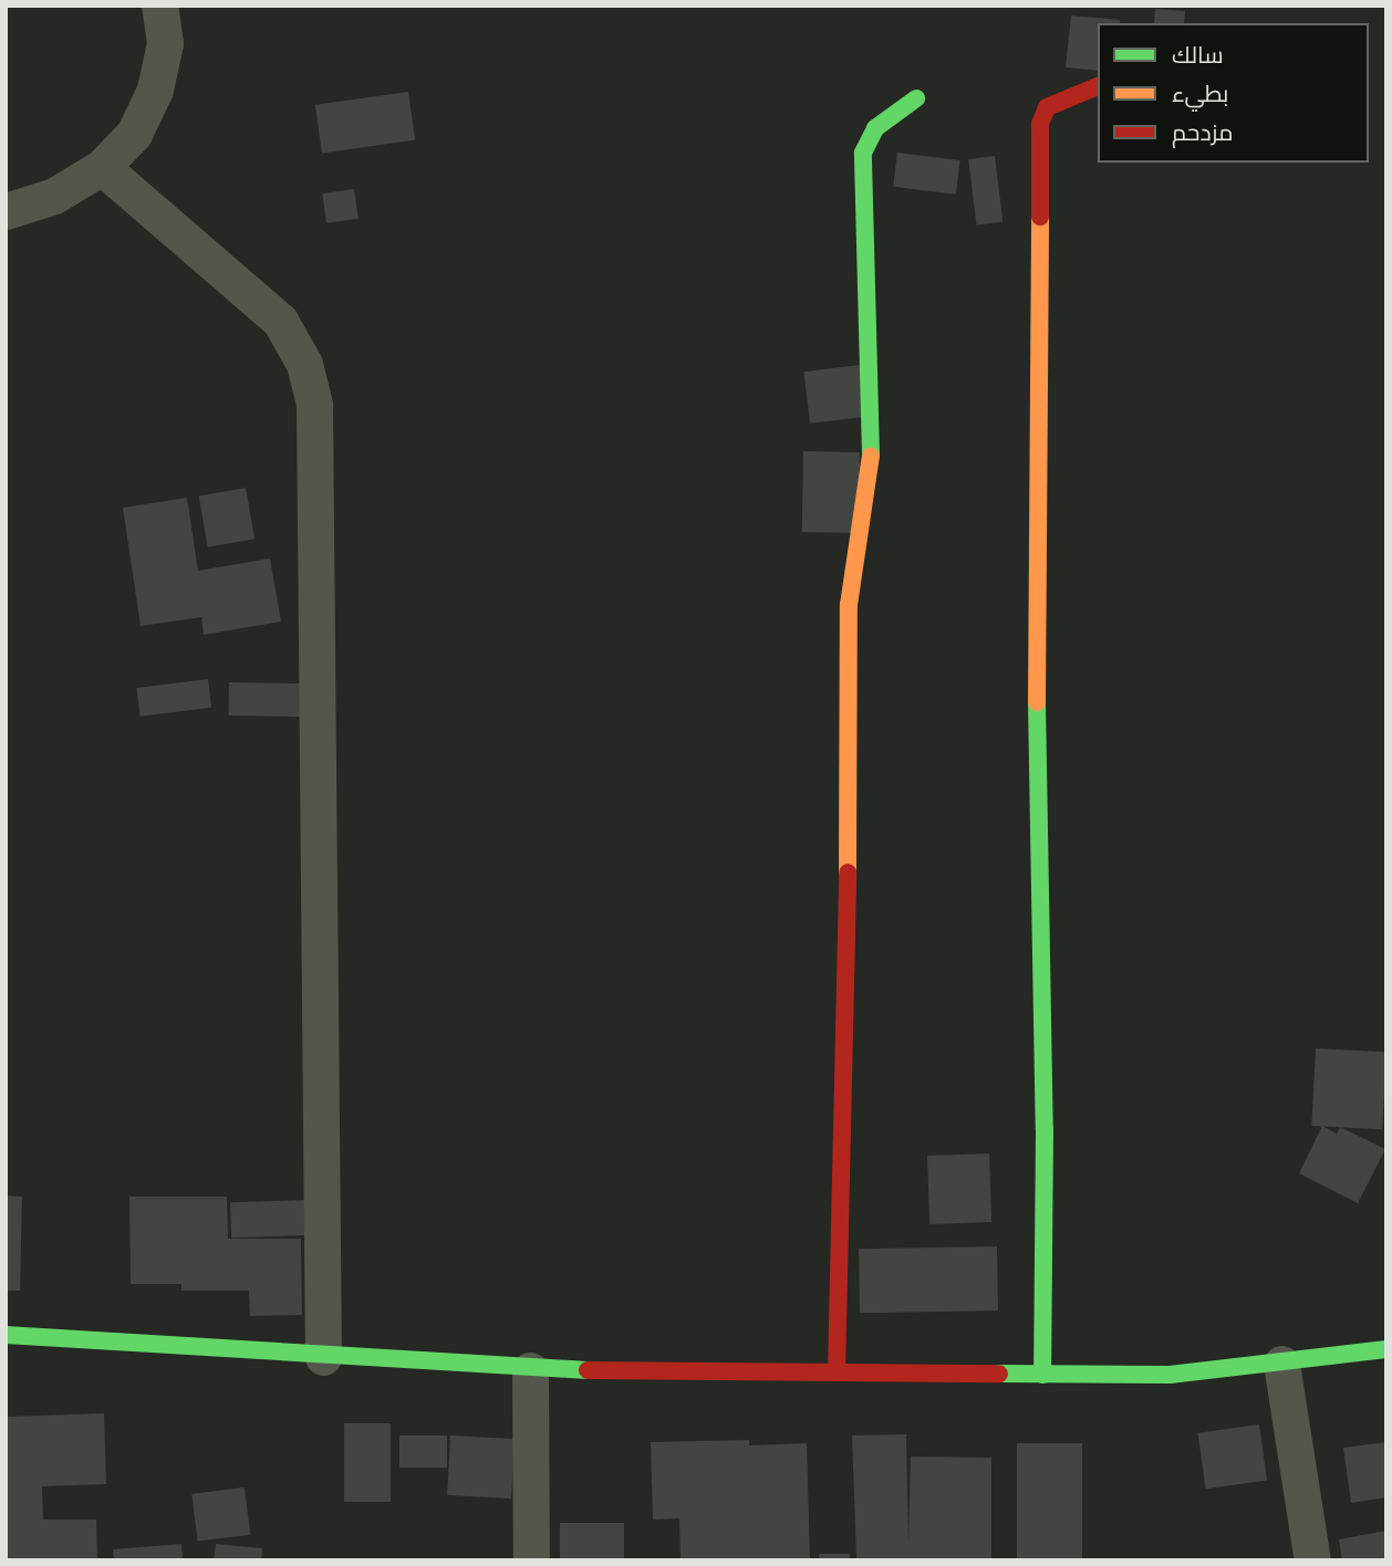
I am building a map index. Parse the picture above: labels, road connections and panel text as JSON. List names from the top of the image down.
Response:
{
  "legend": ["سالك", "بطيء", "مزدحم"]
}
